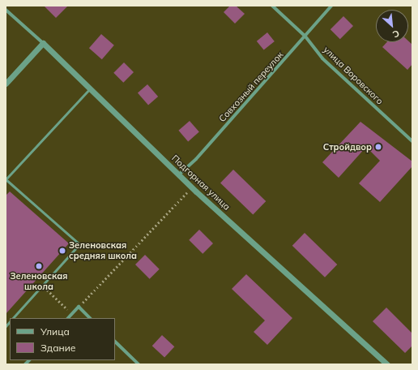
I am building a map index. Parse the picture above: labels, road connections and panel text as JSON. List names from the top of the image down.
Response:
{
  "streets": {
    "street": ["улица Воровского", "Совхозный переулок", "Подгорная улица"]
  },
  "crossings": [
    ["улица Воровского", "Совхозный переулок"],
    ["Совхозный переулок", "Подгорная улица"]
  ],
  "places": ["Стройдвор", "Зеленовская средняя школа", "Зеленовская школа"],
  "legend": ["Улица", "Здание"],
  "north": "bottom right"
}
